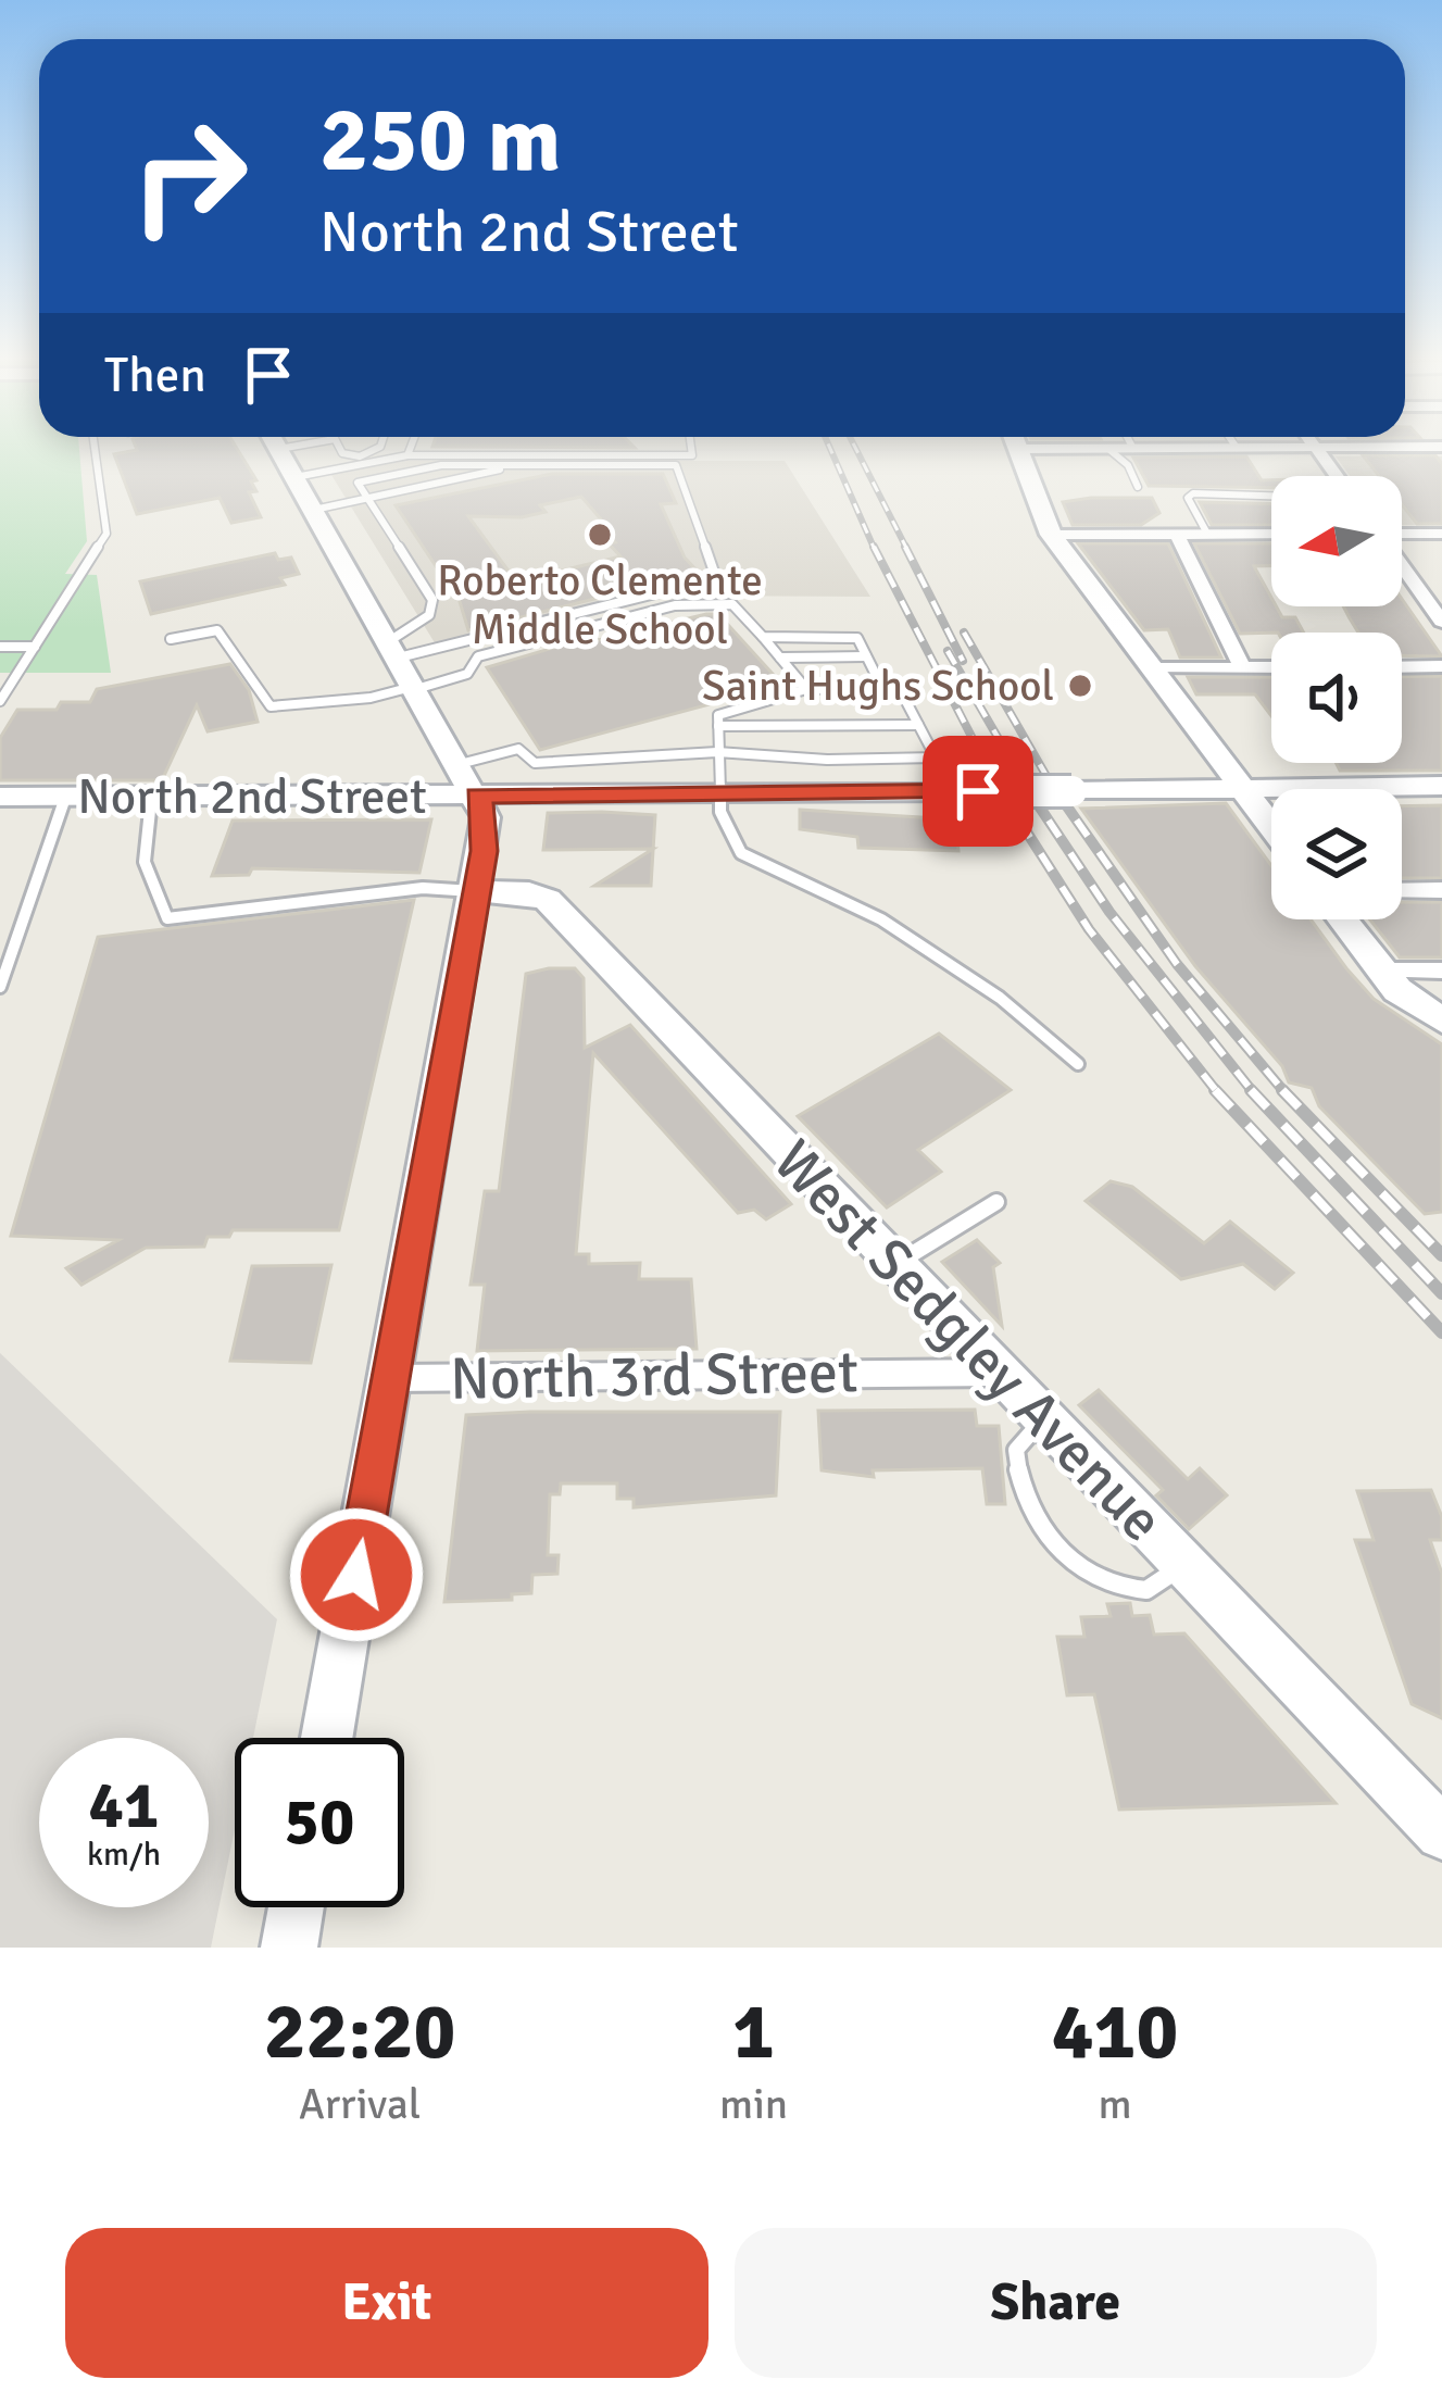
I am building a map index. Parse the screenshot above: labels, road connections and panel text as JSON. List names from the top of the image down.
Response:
{
  "streets": {
    "main road": ["North 2nd Street", "West Sedgley Avenue"],
    "street": ["North 3rd Street"]
  },
  "crossings": [
    ["West Sedgley Avenue", "North 3rd Street"]
  ],
  "places": ["Roberto Clemente Middle School", "Saint Hughs School"],
  "north": "left",
  "page": {
    "turn": ["250 m", "North 2nd Street"],
    "then": "Then",
    "speed": "41 km/h",
    "limit": "50",
    "eta": [
      "22:20",
      "Arrival",
      "1",
      "min",
      "410",
      "m"
    ],
    "buttons": ["Exit", "Share"]
  }
}
